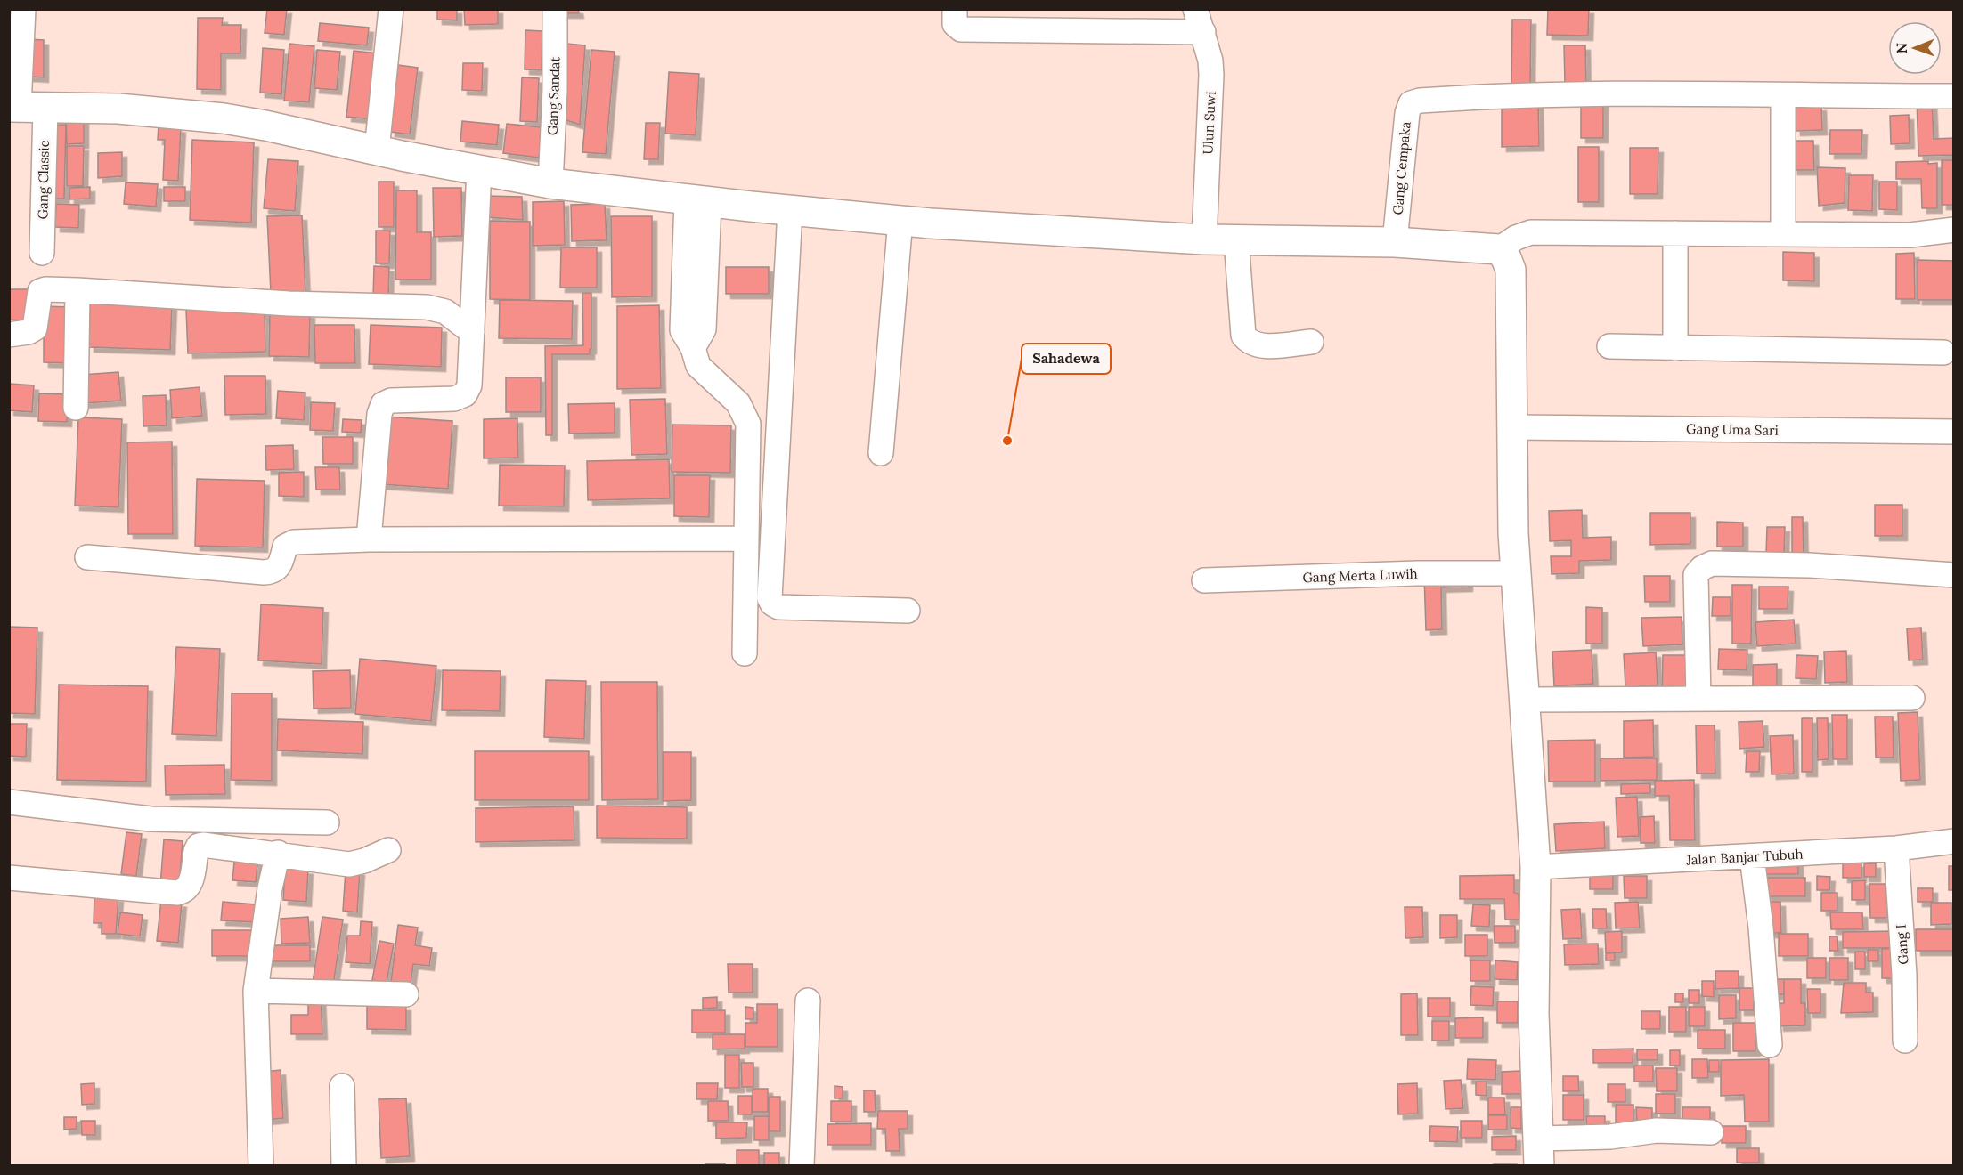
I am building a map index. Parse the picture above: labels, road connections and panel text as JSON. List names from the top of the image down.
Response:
{
  "streets": {
    "street": [
      "Gang Sandat",
      "Ulun Suwi",
      "Gang Cempaka",
      "Gang Classic",
      "Gang Uma Sari",
      "Gang Merta Luwih",
      "Jalan Banjar Tubuh",
      "Gang I"
    ]
  },
  "crossings": [
    ["Jalan Banjar Tubuh", "Gang I"]
  ],
  "places": ["Sahadewa"],
  "north": "left"
}
